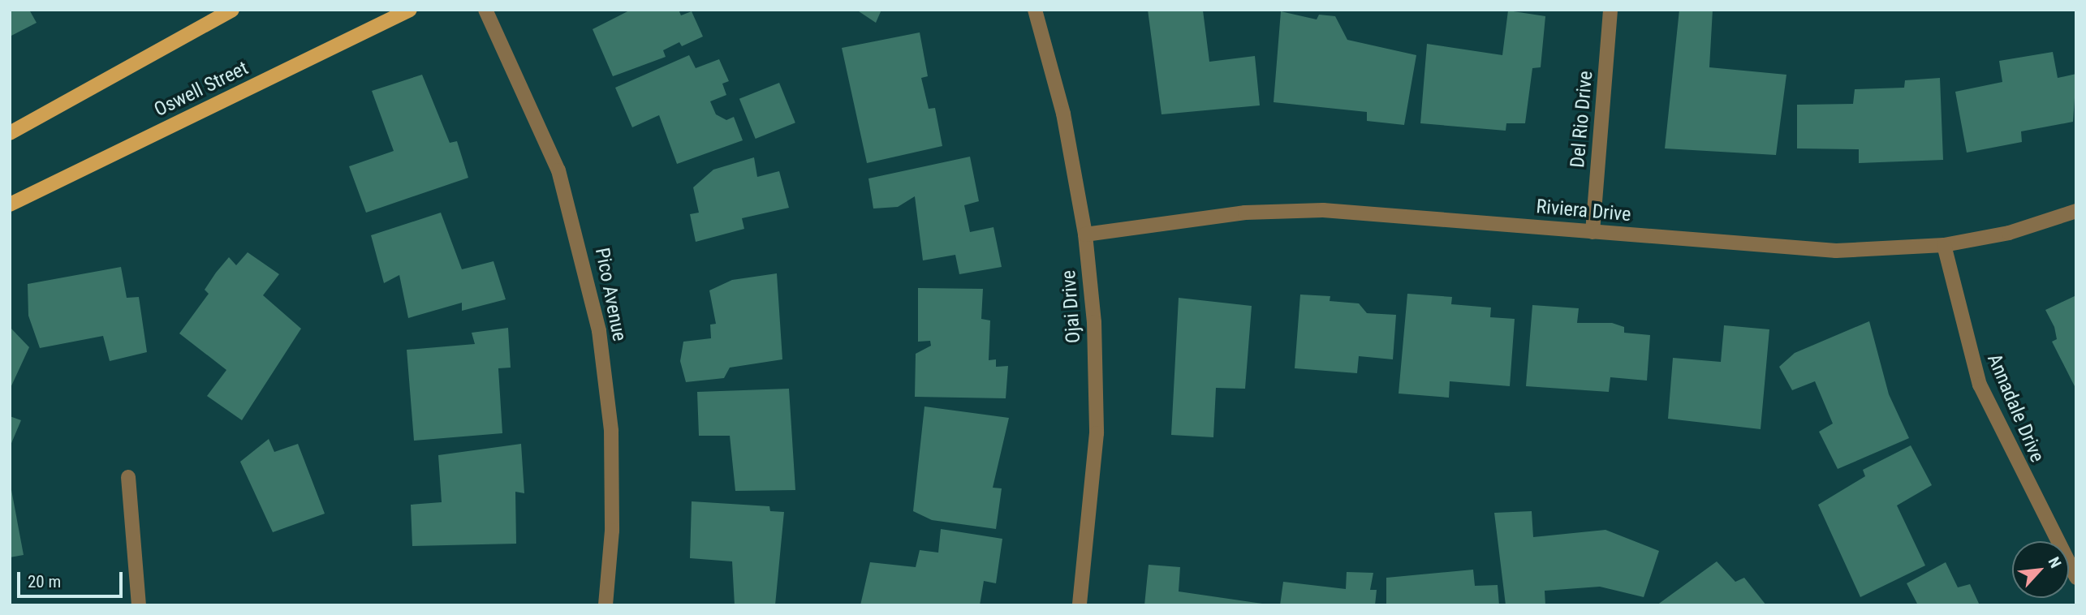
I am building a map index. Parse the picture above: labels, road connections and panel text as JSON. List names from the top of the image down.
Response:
{
  "streets": {
    "main road": ["Oswell Street"],
    "street": [
      "Del Rio Drive",
      "Riviera Drive",
      "Pico Avenue",
      "Ojai Drive",
      "Annadale Drive"
    ]
  },
  "crossings": [
    ["Del Rio Drive", "Riviera Drive"],
    ["Riviera Drive", "Ojai Drive"],
    ["Riviera Drive", "Annadale Drive"]
  ],
  "scale_bar": "20 m",
  "north": "top right"
}
